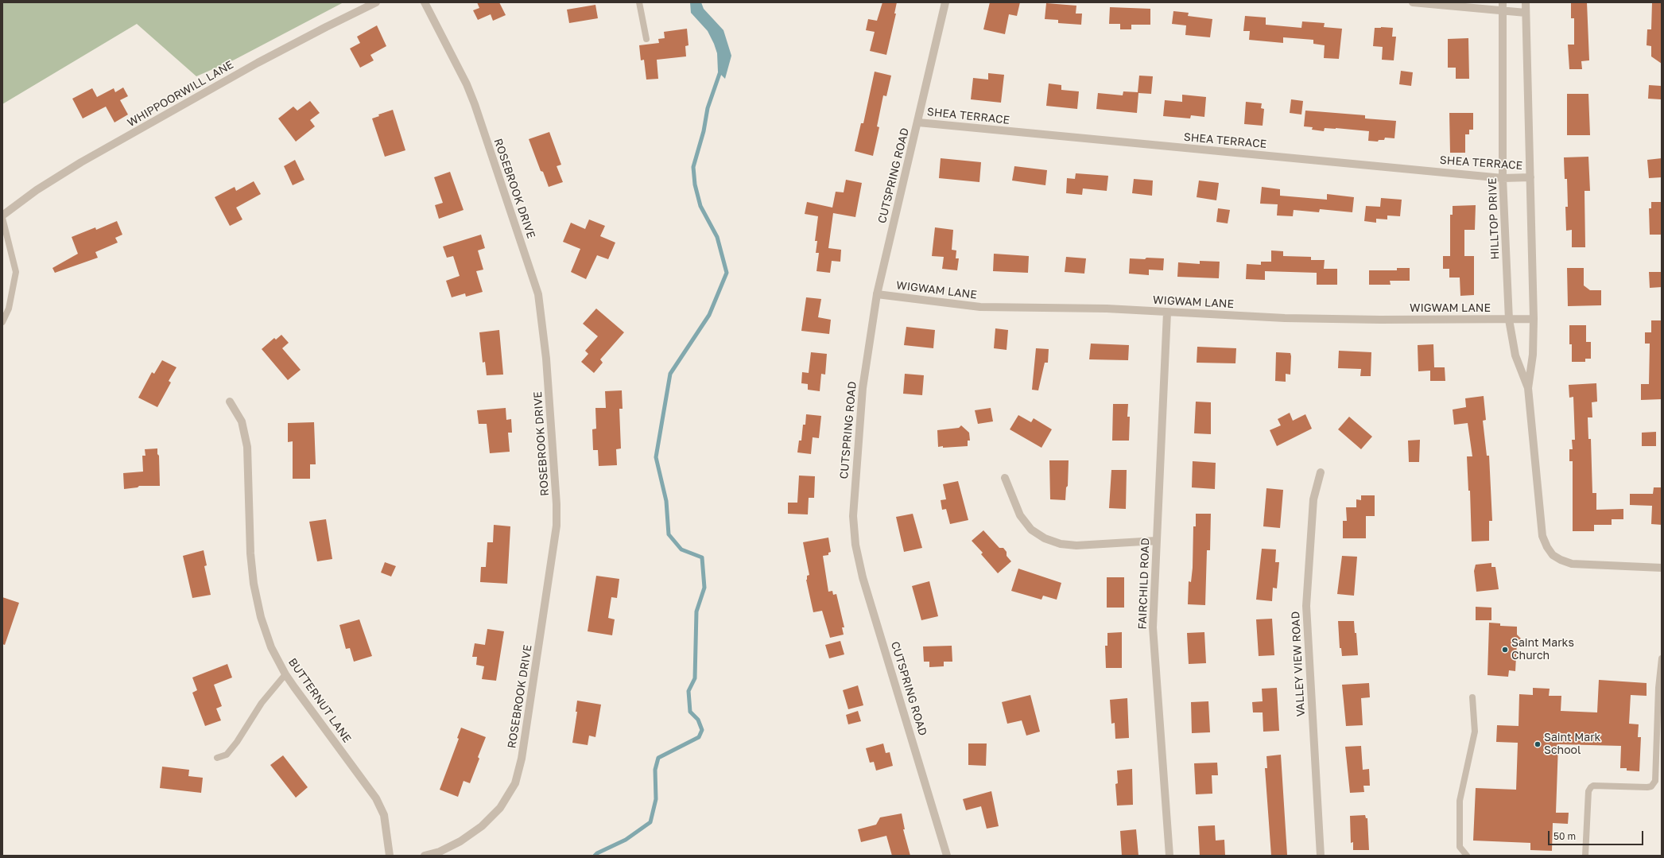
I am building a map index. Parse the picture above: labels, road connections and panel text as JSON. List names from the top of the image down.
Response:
{
  "streets": {
    "street": [
      "WHIPPOORWILL LANE",
      "SHEA TERRACE",
      "CUTSPRING ROAD",
      "ROSEBROOK DRIVE",
      "HILLTOP DRIVE",
      "WIGWAM LANE",
      "FAIRCHILD ROAD",
      "VALLEY VIEW ROAD",
      "BUTTERNUT LANE"
    ]
  },
  "crossings": [
    ["SHEA TERRACE", "CUTSPRING ROAD"],
    ["SHEA TERRACE", "HILLTOP DRIVE"],
    ["CUTSPRING ROAD", "WIGWAM LANE"],
    ["HILLTOP DRIVE", "WIGWAM LANE"],
    ["WIGWAM LANE", "FAIRCHILD ROAD"]
  ],
  "places": ["Saint Marks Church", "Saint Mark School"],
  "scale_bar": "50 m"
}
